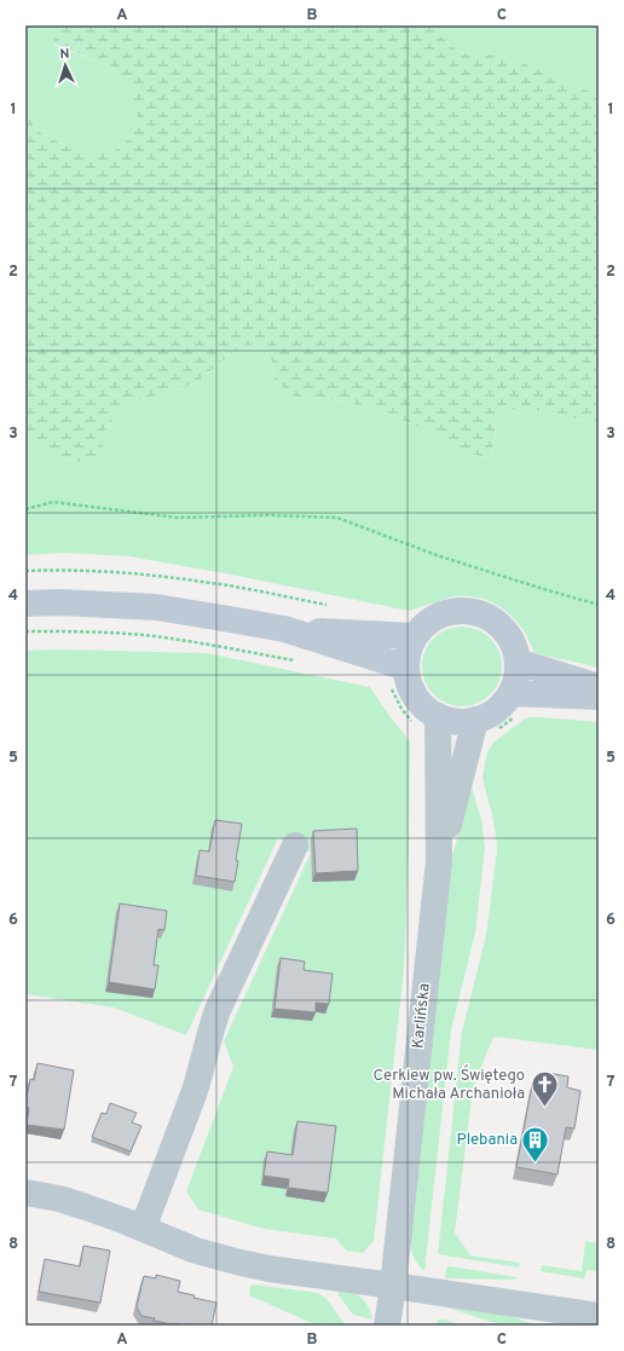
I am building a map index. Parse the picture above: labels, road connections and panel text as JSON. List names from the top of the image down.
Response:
{
  "streets": {
    "street": ["Karlińska"]
  },
  "places": {
    "church": ["Cerkiew pw. Świętego Michała Archanioła"],
    "building": ["Plebania"]
  },
  "north": "top",
  "grid": {
    "columns": ["A", "B", "C"],
    "rows": [
      "1",
      "2",
      "3",
      "4",
      "5",
      "6",
      "7",
      "8"
    ]
  }
}
